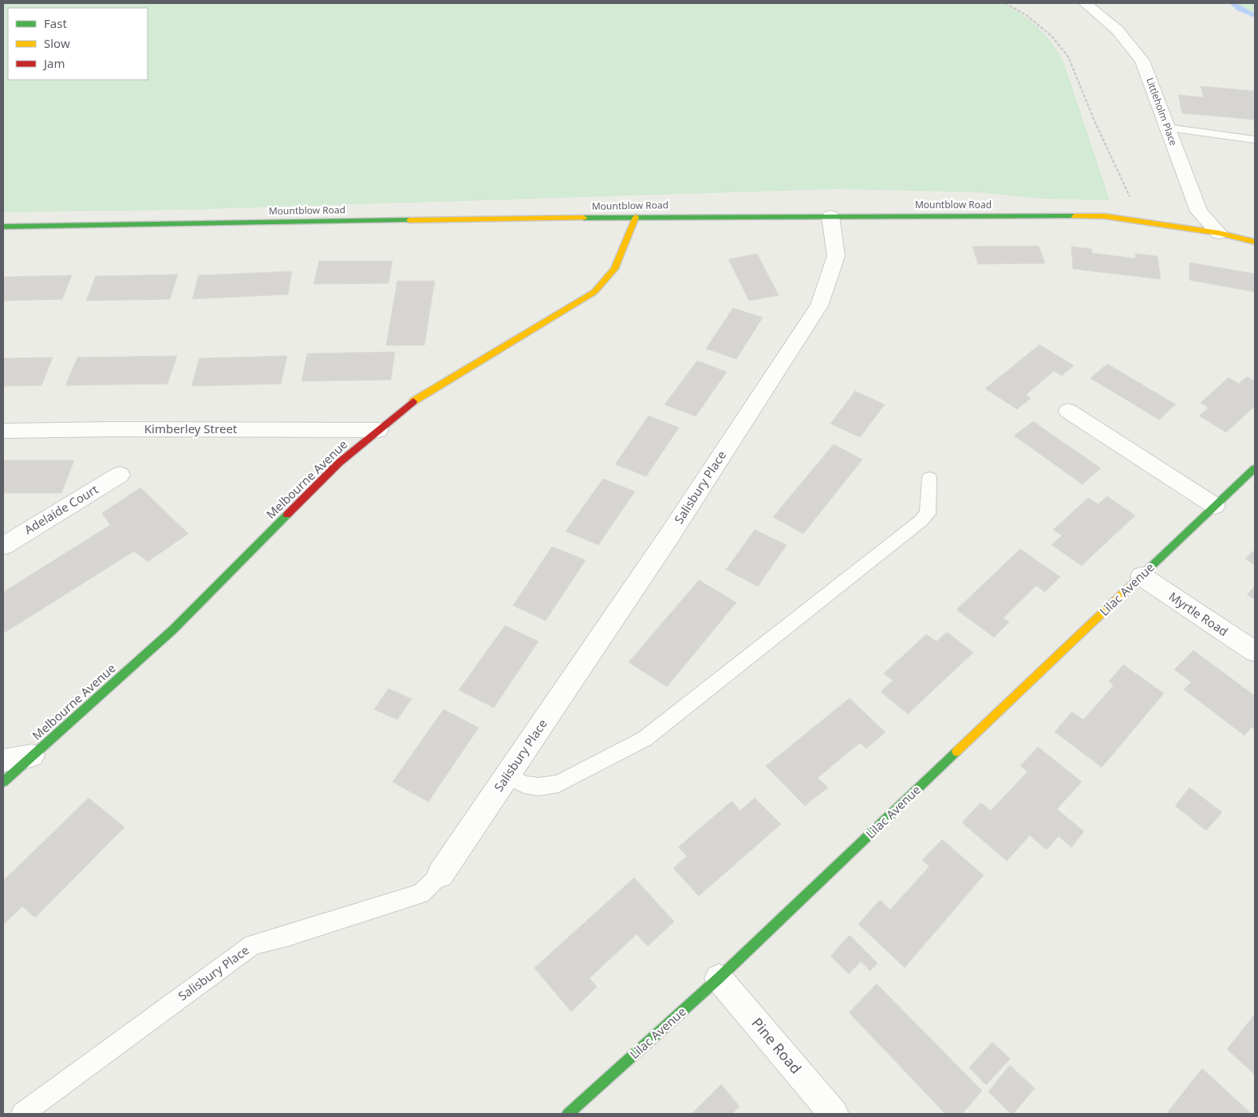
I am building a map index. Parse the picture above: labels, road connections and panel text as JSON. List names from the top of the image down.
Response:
{
  "streets": {
    "street": [
      "Littleholm Place",
      "Mountblow Road",
      "Kimberley Street",
      "Melbourne Avenue",
      "Salisbury Place",
      "Adelaide Court",
      "Lilac Avenue",
      "Myrtle Road",
      "Pine Road"
    ]
  },
  "crossings": [
    ["Littleholm Place", "Mountblow Road"],
    ["Mountblow Road", "Melbourne Avenue"],
    ["Mountblow Road", "Salisbury Place"],
    ["Kimberley Street", "Melbourne Avenue"],
    ["Lilac Avenue", "Myrtle Road"],
    ["Lilac Avenue", "Pine Road"]
  ],
  "legend": ["Fast", "Slow", "Jam"]
}
